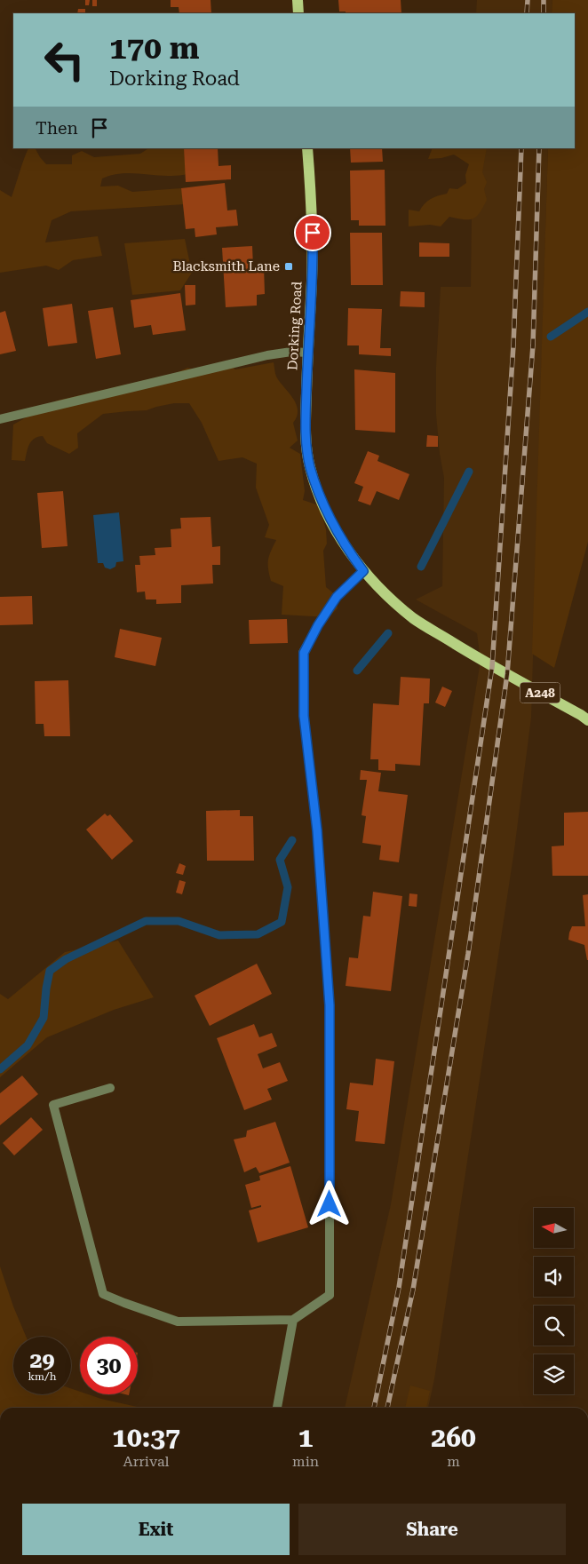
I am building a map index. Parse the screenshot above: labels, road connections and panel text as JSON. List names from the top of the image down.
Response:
{
  "streets": {
    "main road": ["Dorking Road", "A248"]
  },
  "places": {
    "transit": ["Blacksmith Lane"]
  },
  "north": "left",
  "page": {
    "turn": ["170 m", "Dorking Road"],
    "then": "Then",
    "speed": "29 km/h",
    "limit": "30",
    "eta": [
      "10:37",
      "Arrival",
      "1",
      "min",
      "260",
      "m"
    ],
    "buttons": ["Exit", "Share"]
  }
}
